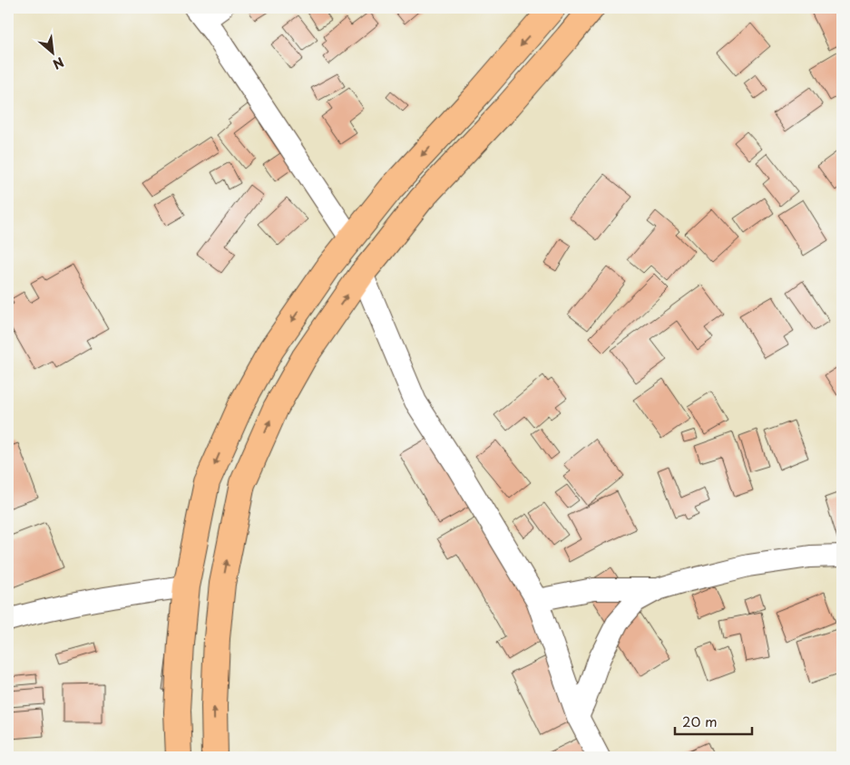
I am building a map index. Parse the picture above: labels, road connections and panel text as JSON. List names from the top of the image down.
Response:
{
  "scale_bar": "20 m",
  "north": "bottom right"
}
